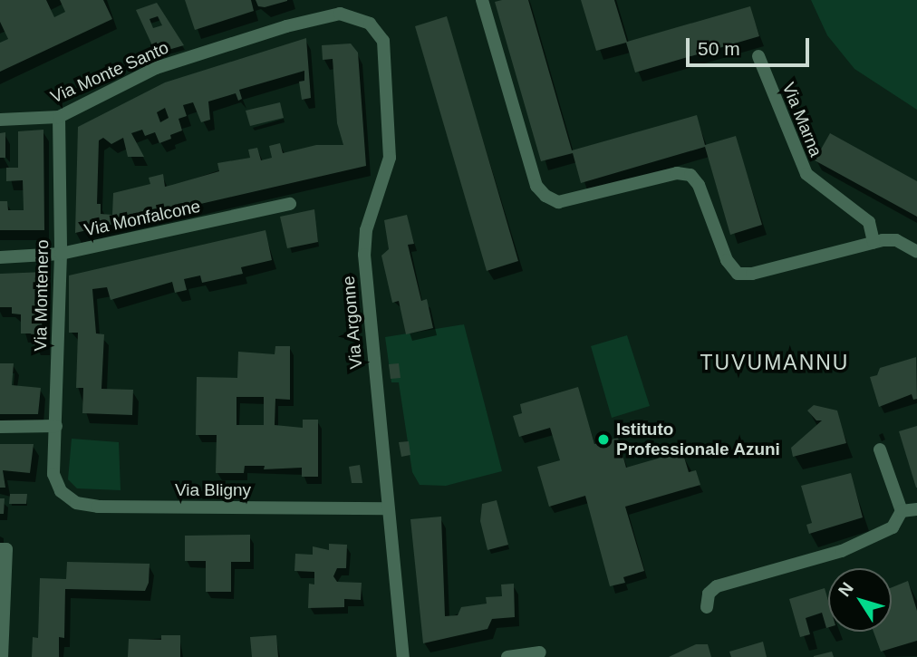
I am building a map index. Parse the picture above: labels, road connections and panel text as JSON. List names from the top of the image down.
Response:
{
  "streets": {
    "street": [
      "Via Monte Santo",
      "Via Marna",
      "Via Monfalcone",
      "Via Montenero",
      "Via Argonne",
      "Via Bligny"
    ]
  },
  "crossings": [
    ["Via Monte Santo", "Via Montenero"],
    ["Via Monte Santo", "Via Argonne"],
    ["Via Monfalcone", "Via Montenero"],
    ["Via Montenero", "Via Bligny"],
    ["Via Argonne", "Via Bligny"]
  ],
  "districts": ["TUVUMANNU"],
  "places": ["Istituto Professionale Azuni"],
  "scale_bar": "50 m",
  "north": "top left"
}
